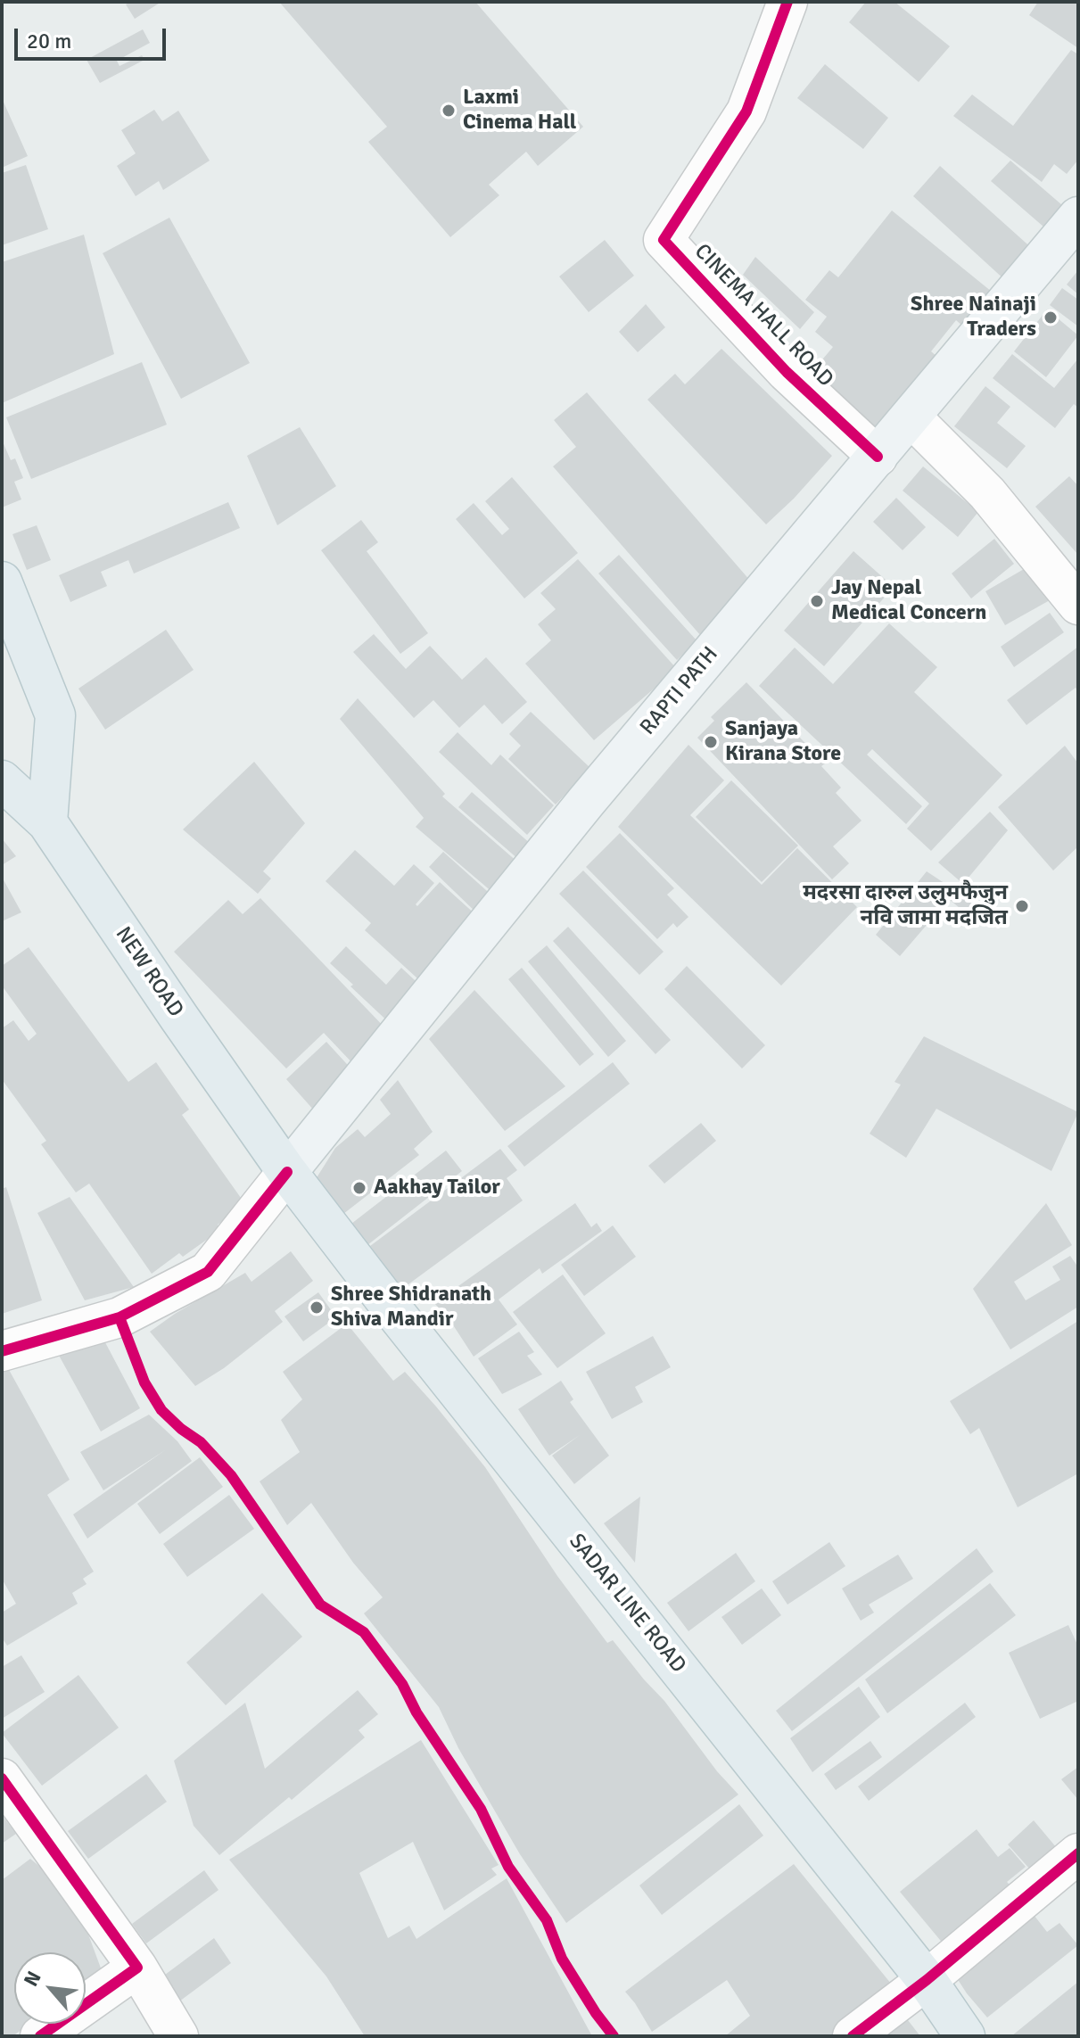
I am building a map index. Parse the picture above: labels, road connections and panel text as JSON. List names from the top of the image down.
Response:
{
  "streets": {
    "main road": ["RAPTI PATH", "NEW ROAD", "SADAR LINE ROAD"],
    "street": ["CINEMA HALL ROAD"]
  },
  "crossings": [
    ["CINEMA HALL ROAD", "RAPTI PATH"],
    ["RAPTI PATH", "NEW ROAD"],
    ["RAPTI PATH", "SADAR LINE ROAD"],
    ["NEW ROAD", "SADAR LINE ROAD"]
  ],
  "places": [
    "Laxmi Cinema Hall",
    "Shree Nainaji Traders",
    "Jay Nepal Medical Concern",
    "Sanjaya Kirana Store",
    "मदरसा दारुल उलुमफैजुन नवि जामा मदजित",
    "Aakhay Tailor",
    "Shree Shidranath Shiva Mandir"
  ],
  "scale_bar": "20 m",
  "north": "top left"
}
